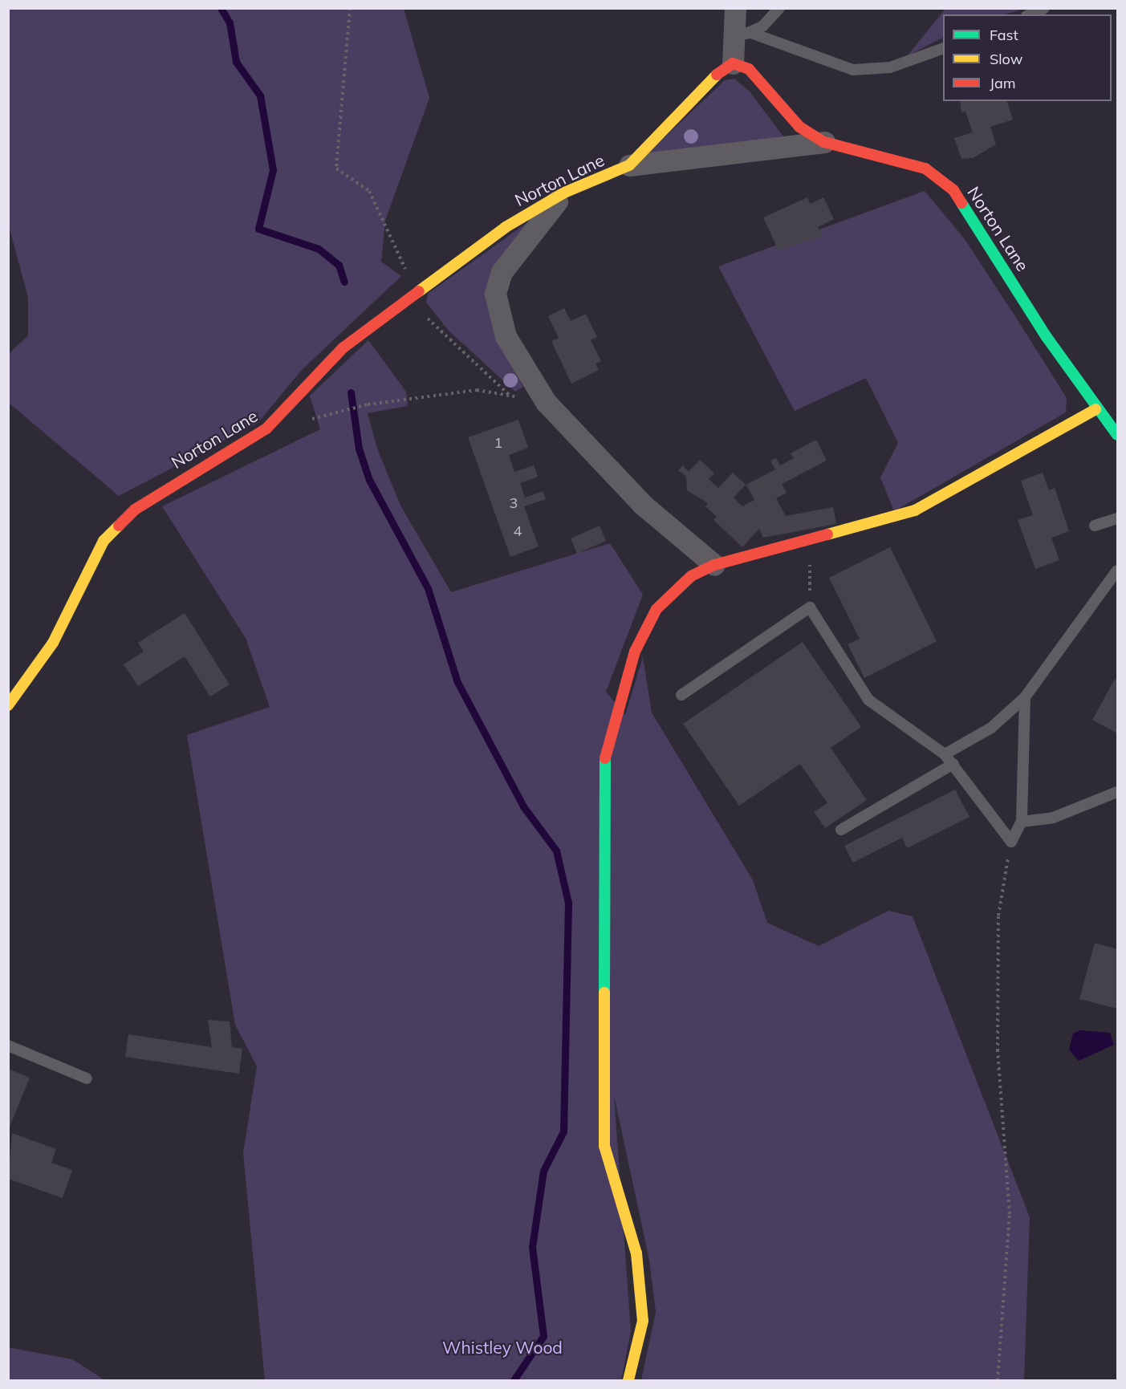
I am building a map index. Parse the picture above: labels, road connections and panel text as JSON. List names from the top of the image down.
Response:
{
  "streets": {
    "street": ["Norton Lane"]
  },
  "parks": ["Whistley Wood"],
  "house_numbers": ["1", "3", "4"],
  "legend": ["Fast", "Slow", "Jam"]
}
